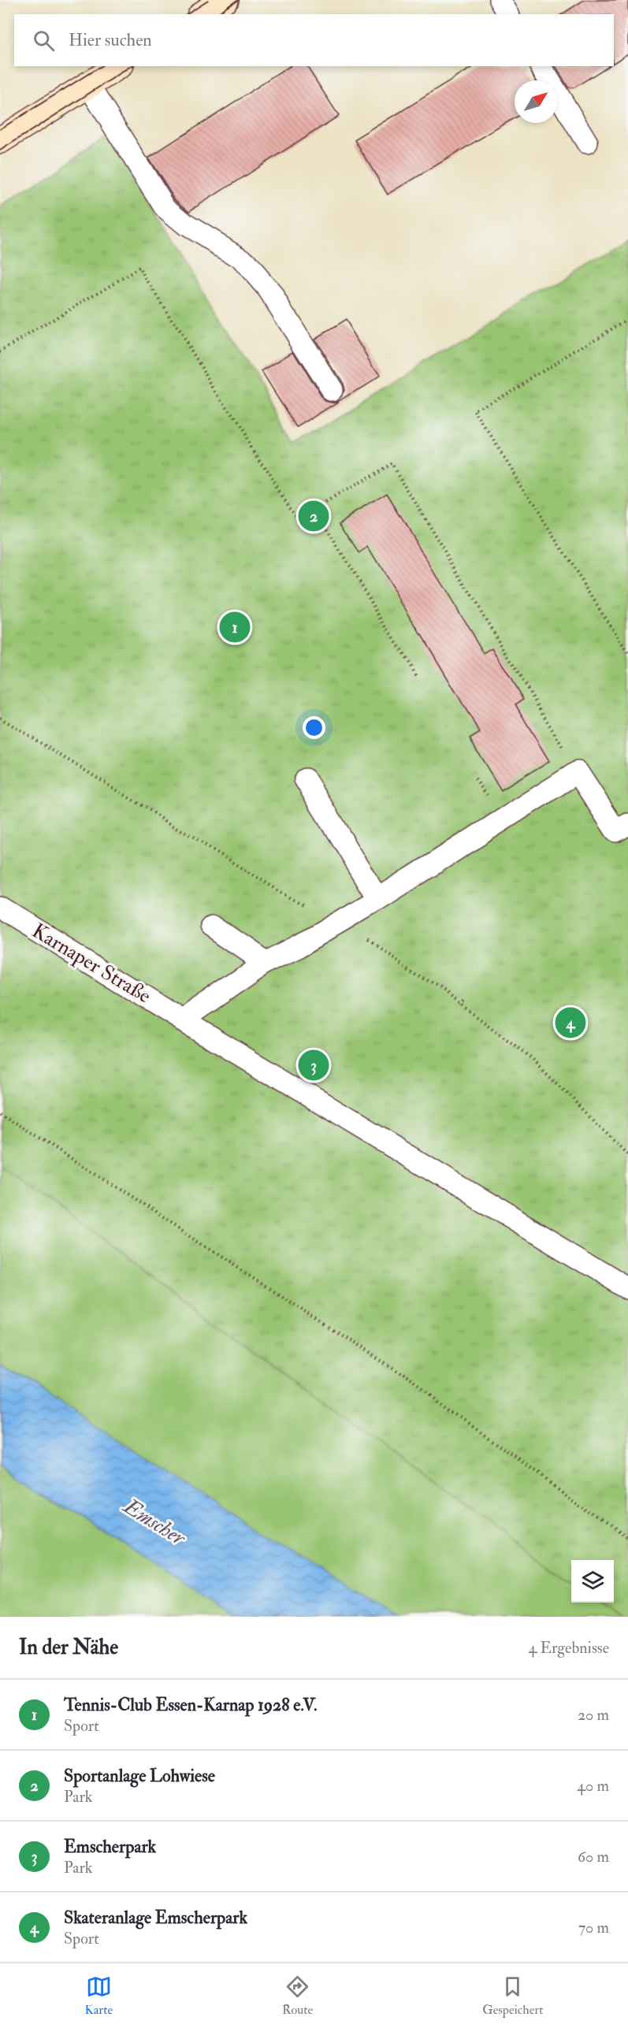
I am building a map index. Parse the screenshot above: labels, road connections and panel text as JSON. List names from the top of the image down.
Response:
{
  "streets": {
    "lane": ["Karnaper Straße"]
  },
  "water": ["Emscher"],
  "north": "top right",
  "page": {
    "search": "Hier suchen",
    "pins": [
      "2",
      "1",
      "4",
      "3"
    ],
    "heading": ["In der Nähe", "4 Ergebnisse"],
    "list": [
      {
        "mark": "1",
        "name": "Tennis-Club Essen-Karnap 1928 e.V.",
        "note": "Sport",
        "value": "20 m"
      },
      {
        "mark": "2",
        "name": "Sportanlage Lohwiese",
        "note": "Park",
        "value": "40 m"
      },
      {
        "mark": "3",
        "name": "Emscherpark",
        "note": "Park",
        "value": "60 m"
      },
      {
        "mark": "4",
        "name": "Skateranlage Emscherpark",
        "note": "Sport",
        "value": "70 m"
      }
    ],
    "nav": ["Karte", "Route", "Gespeichert"]
  }
}
